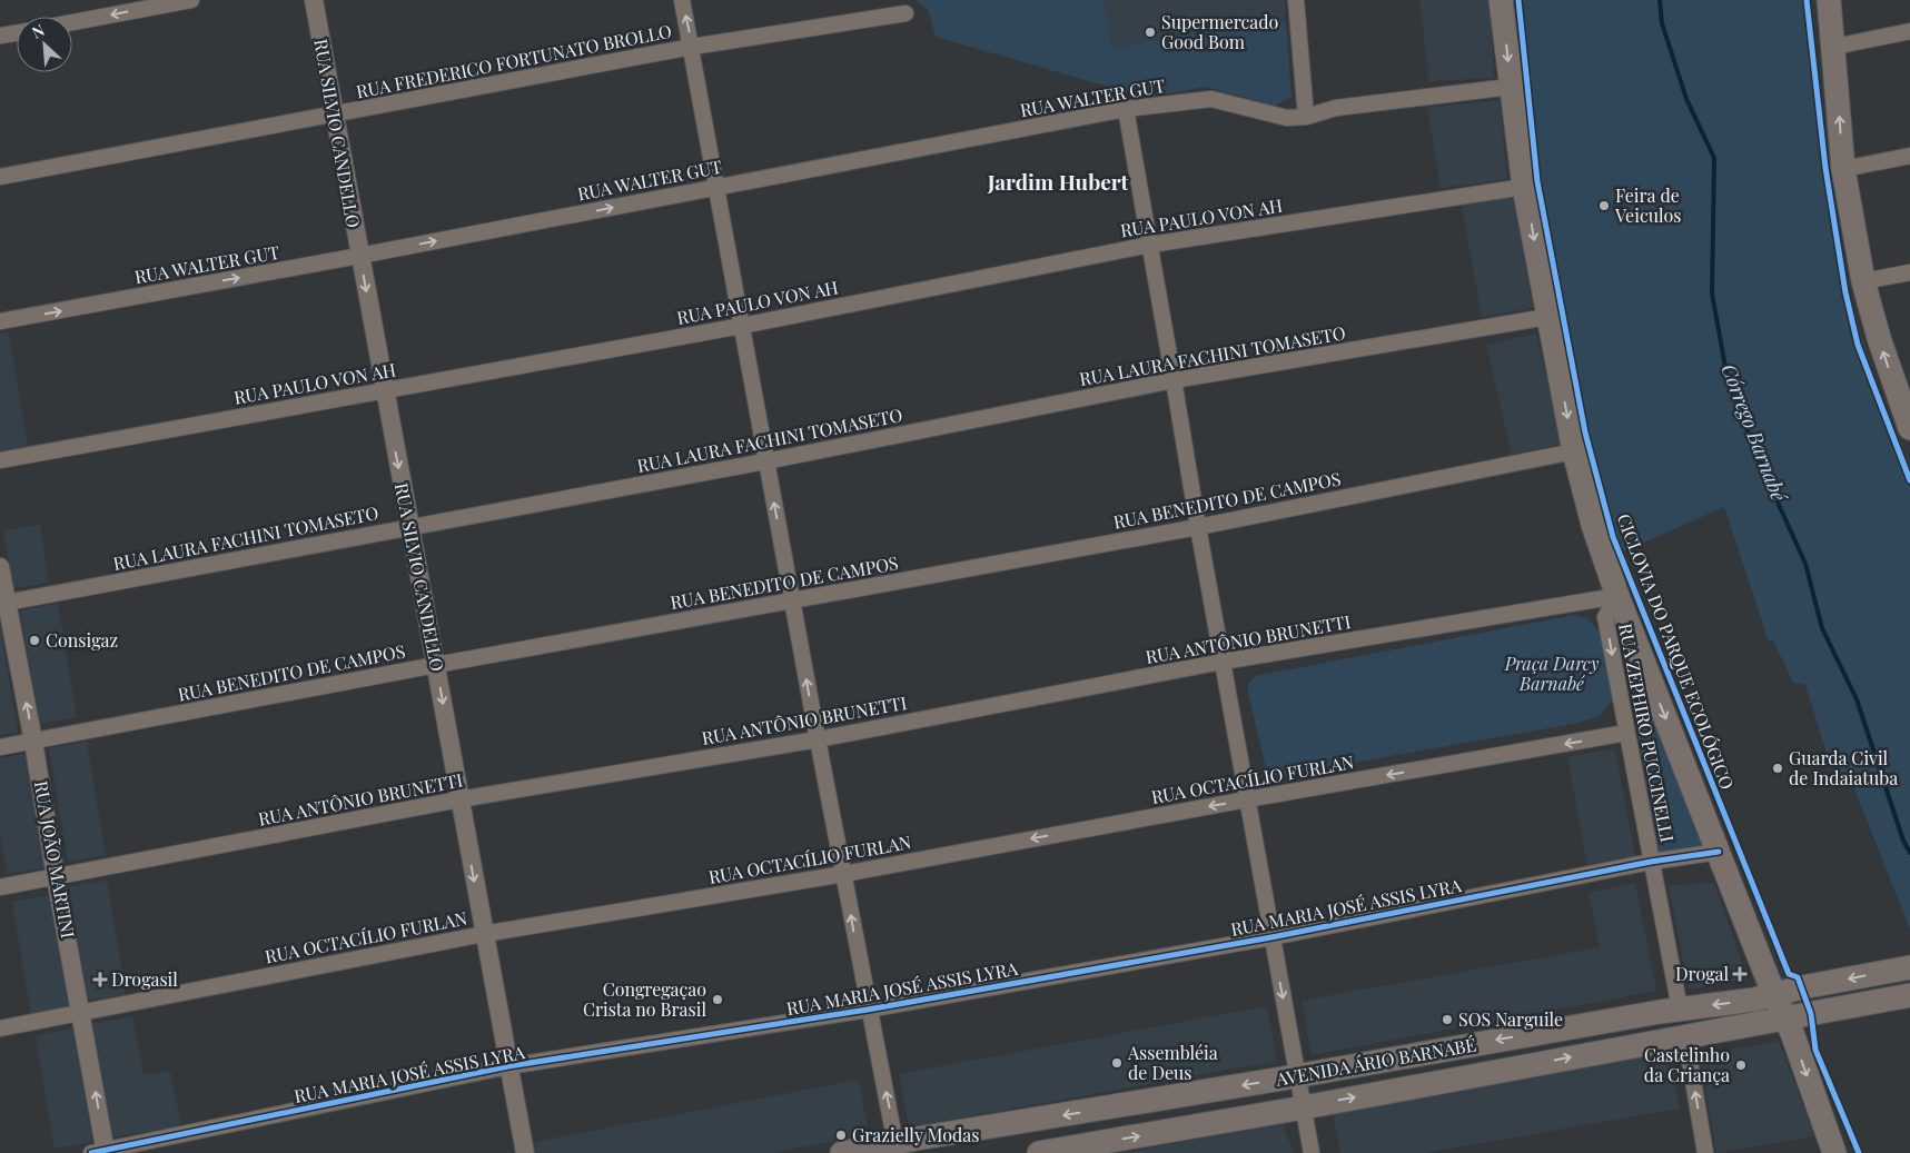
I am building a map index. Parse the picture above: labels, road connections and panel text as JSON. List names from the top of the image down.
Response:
{
  "streets": {
    "main road": ["AVENIDA ÁRIO BARNABÉ"],
    "street": [
      "RUA FREDERICO FORTUNATO BROLLO",
      "RUA WALTER GUT",
      "RUA SILVIO CANDELLO",
      "RUA PAULO VON AH",
      "RUA LAURA FACHINI TOMASETO",
      "RUA BENEDITO DE CAMPOS",
      "RUA ANTÔNIO BRUNETTI",
      "RUA ZEPHIRO PUCCINELLI",
      "RUA OCTACÍLIO FURLAN",
      "RUA JOÃO MARTINI",
      "RUA MARIA JOSÉ ASSIS LYRA"
    ],
    "cycle path": ["CICLOVIA DO PARQUE ECOLÓGICO"]
  },
  "crossings": [
    ["RUA FREDERICO FORTUNATO BROLLO", "RUA SILVIO CANDELLO"],
    ["RUA WALTER GUT", "RUA SILVIO CANDELLO"],
    ["RUA SILVIO CANDELLO", "RUA PAULO VON AH"],
    ["RUA SILVIO CANDELLO", "RUA LAURA FACHINI TOMASETO"],
    ["RUA SILVIO CANDELLO", "RUA BENEDITO DE CAMPOS"],
    ["RUA SILVIO CANDELLO", "RUA ANTÔNIO BRUNETTI"],
    ["RUA SILVIO CANDELLO", "RUA OCTACÍLIO FURLAN"],
    ["RUA SILVIO CANDELLO", "RUA MARIA JOSÉ ASSIS LYRA"],
    ["RUA LAURA FACHINI TOMASETO", "RUA JOÃO MARTINI"],
    ["RUA BENEDITO DE CAMPOS", "RUA JOÃO MARTINI"],
    ["RUA ANTÔNIO BRUNETTI", "RUA ZEPHIRO PUCCINELLI"],
    ["RUA ANTÔNIO BRUNETTI", "RUA JOÃO MARTINI"],
    ["RUA ZEPHIRO PUCCINELLI", "RUA OCTACÍLIO FURLAN"],
    ["RUA ZEPHIRO PUCCINELLI", "RUA MARIA JOSÉ ASSIS LYRA"],
    ["RUA ZEPHIRO PUCCINELLI", "AVENIDA ÁRIO BARNABÉ"],
    ["RUA OCTACÍLIO FURLAN", "RUA JOÃO MARTINI"],
    ["RUA JOÃO MARTINI", "RUA MARIA JOSÉ ASSIS LYRA"]
  ],
  "one_way": [
    "RUA WALTER GUT",
    "RUA SILVIO CANDELLO",
    "RUA OCTACÍLIO FURLAN",
    "RUA JOÃO MARTINI"
  ],
  "districts": ["Jardim Hubert"],
  "water": ["Córrego Barnabé"],
  "parks": ["Praça Darcy Barnabé"],
  "places": {
    "other": [
      "Supermercado Good Bom",
      "Feira de Veiculos",
      "Consigaz",
      "Guarda Civil de Indaiatuba",
      "Congregaçao Crista no Brasil",
      "SOS Narguile",
      "Assembléia de Deus",
      "Castelinho da Criança",
      "Grazielly Modas"
    ],
    "health": ["Drogal", "Drogasil"]
  },
  "north": "top left"
}
